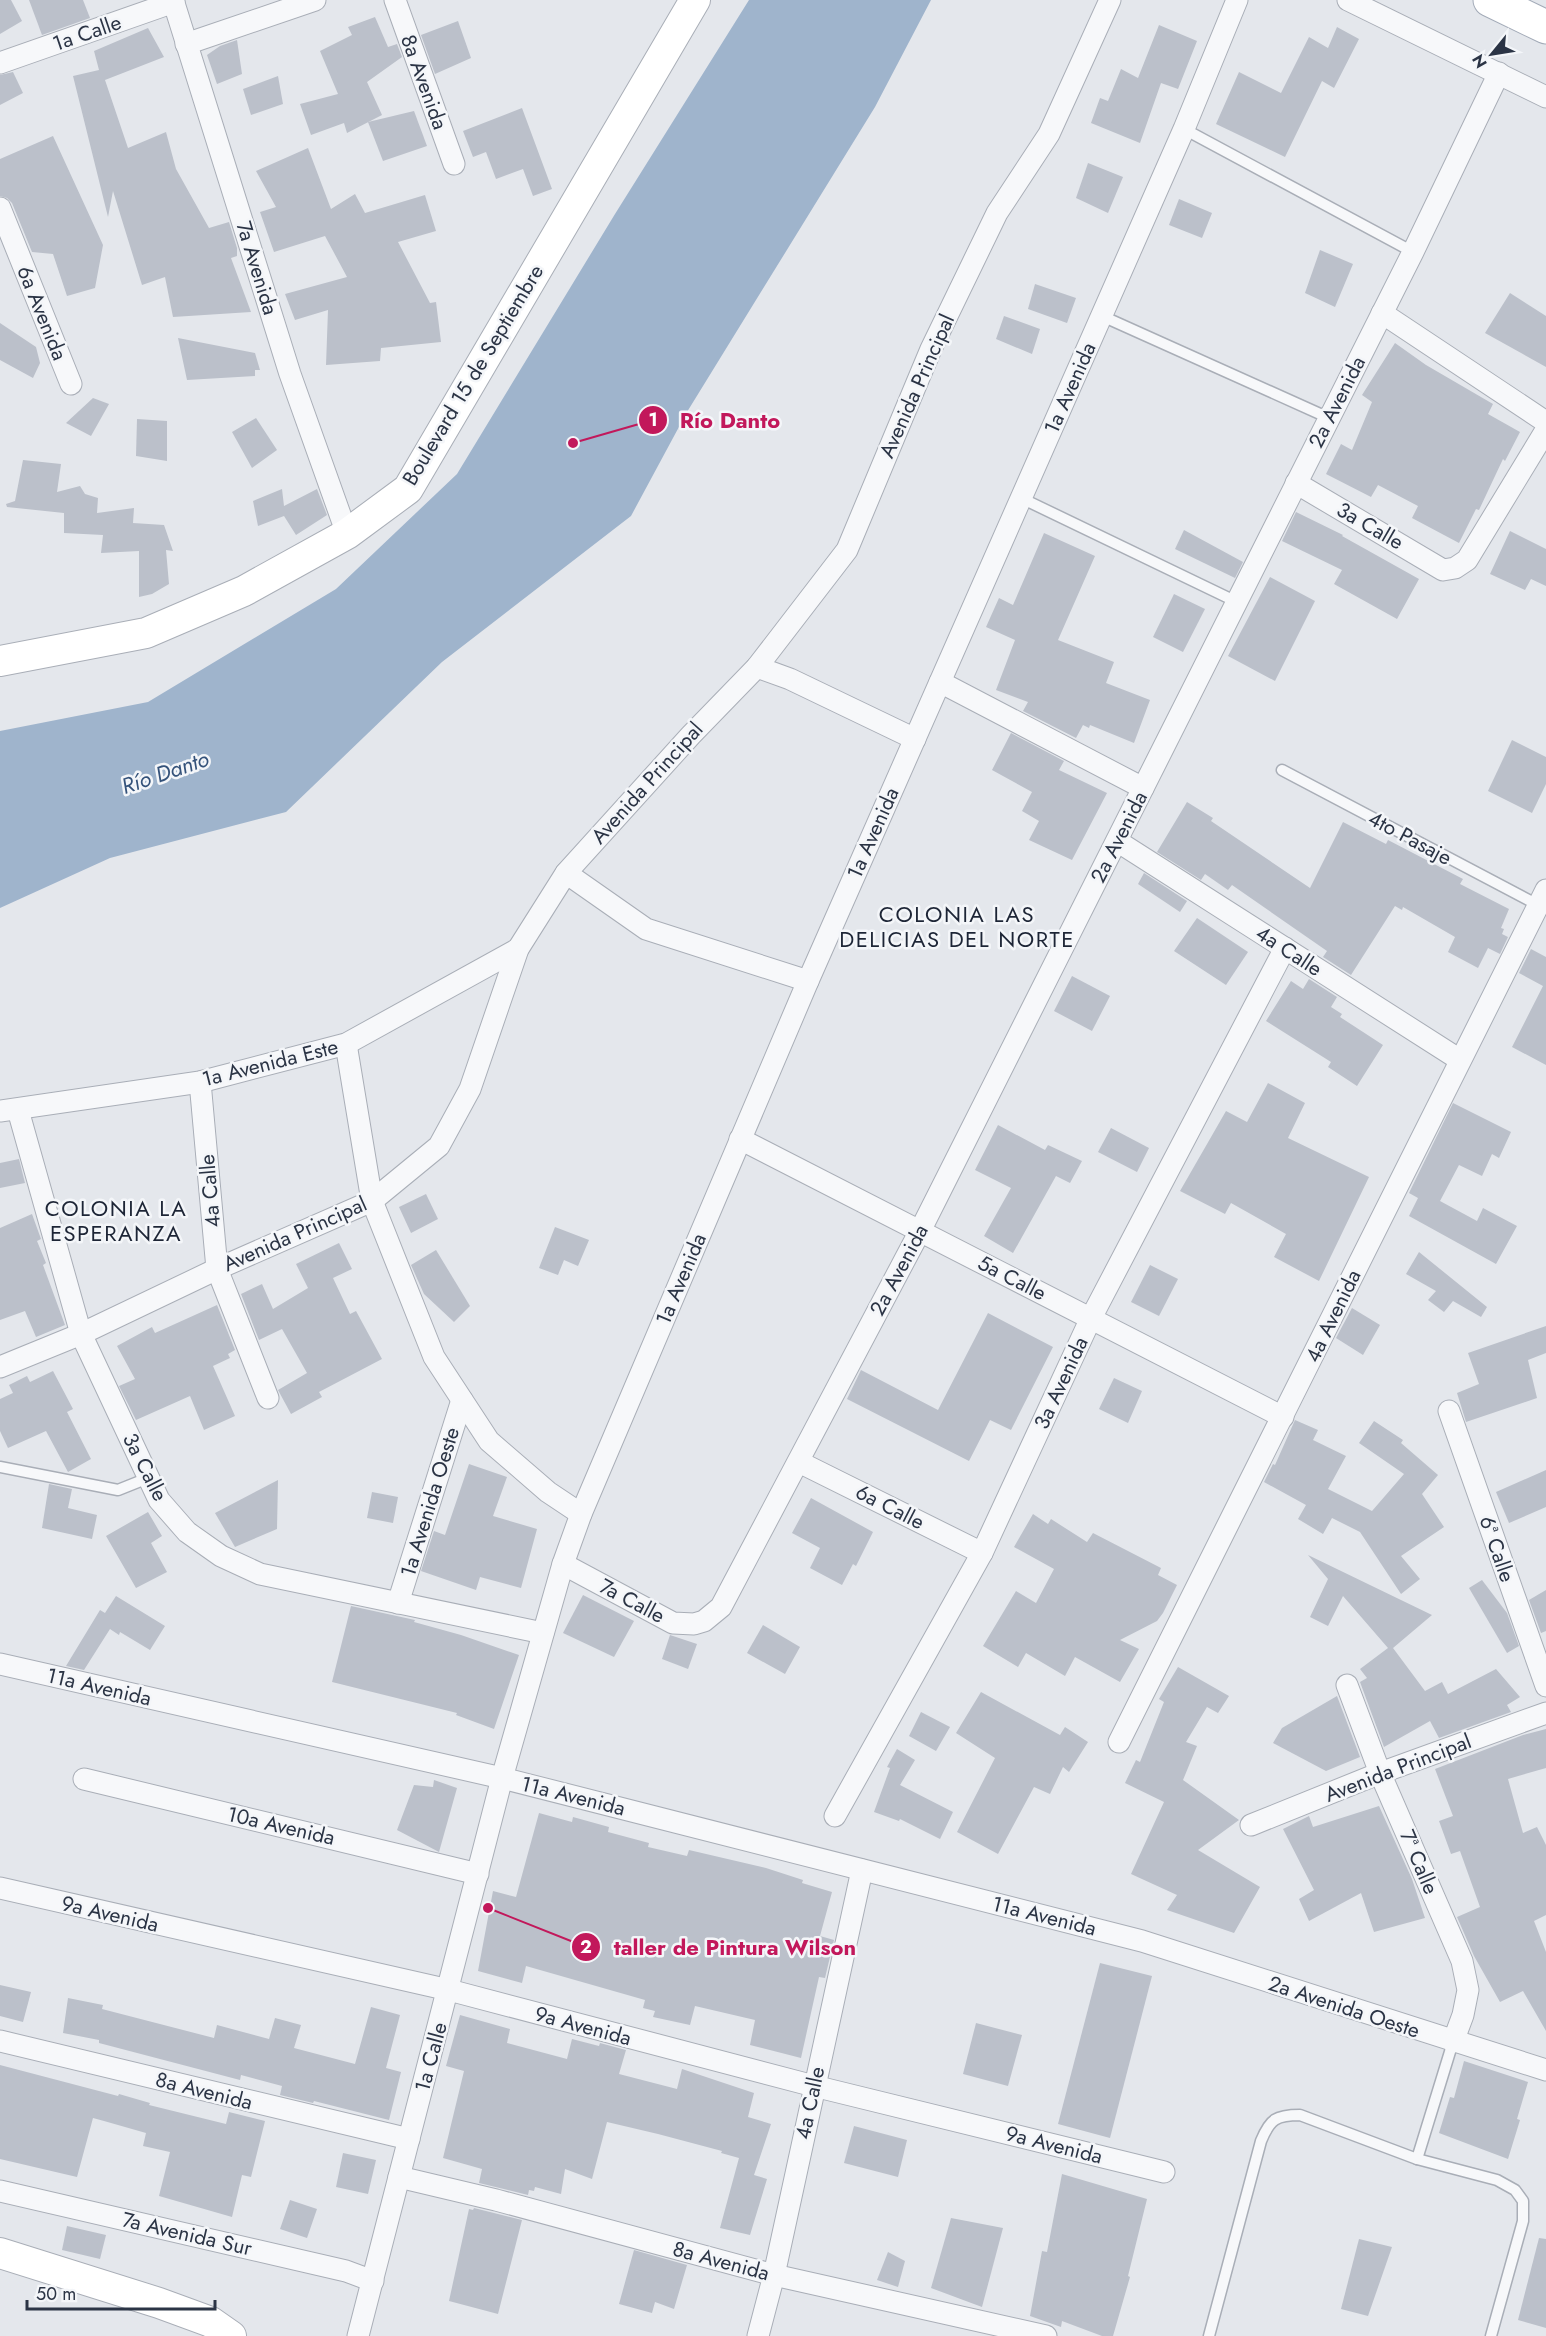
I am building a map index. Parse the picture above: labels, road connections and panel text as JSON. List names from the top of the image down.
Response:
{
  "streets": {
    "street": [
      "1a Calle",
      "8a Avenida",
      "7a Avenida",
      "6a Avenida",
      "Boulevard 15 de Septiembre",
      "Avenida Principal",
      "1a Avenida",
      "2a Avenida",
      "3a Calle",
      "4a Calle",
      "1a Avenida Este",
      "5a Calle",
      "4a Avenida",
      "3a Avenida",
      "1a Avenida Oeste",
      "6a Calle",
      "6ª Calle",
      "7a Calle",
      "11a Avenida",
      "10a Avenida",
      "7ª Calle",
      "9a Avenida",
      "2a Avenida Oeste",
      "7a Avenida Sur"
    ],
    "lane": ["4to Pasaje"]
  },
  "crossings": [
    ["1a Calle", "8a Avenida"],
    ["1a Calle", "7a Avenida"],
    ["1a Calle", "1a Avenida"],
    ["1a Calle", "11a Avenida"],
    ["1a Calle", "10a Avenida"],
    ["1a Calle", "9a Avenida"],
    ["1a Calle", "7a Avenida Sur"],
    ["8a Avenida", "4a Calle"],
    ["7a Avenida", "Boulevard 15 de Septiembre"],
    ["Avenida Principal", "3a Calle"],
    ["Avenida Principal", "4a Calle"],
    ["Avenida Principal", "1a Avenida Este"],
    ["Avenida Principal", "7ª Calle"],
    ["1a Avenida", "3a Calle"],
    ["1a Avenida", "5a Calle"],
    ["1a Avenida", "7a Calle"],
    ["1a Avenida", "11a Avenida"],
    ["2a Avenida", "3a Calle"],
    ["2a Avenida", "4a Calle"],
    ["2a Avenida", "5a Calle"],
    ["2a Avenida", "6a Calle"],
    ["2a Avenida", "7a Calle"],
    ["3a Calle", "1a Avenida Este"],
    ["3a Calle", "1a Avenida Oeste"],
    ["4to Pasaje", "4a Avenida"],
    ["4a Calle", "1a Avenida Este"],
    ["4a Calle", "4a Avenida"],
    ["4a Calle", "3a Avenida"],
    ["4a Calle", "11a Avenida"],
    ["4a Calle", "9a Avenida"],
    ["5a Calle", "4a Avenida"],
    ["5a Calle", "3a Avenida"],
    ["3a Avenida", "6a Calle"],
    ["11a Avenida", "2a Avenida Oeste"],
    ["7ª Calle", "2a Avenida Oeste"]
  ],
  "districts": ["COLONIA LAS DELICIAS DEL NORTE", "COLONIA LA ESPERANZA"],
  "water": ["Río Danto"],
  "places": ["Río Danto", "taller de Pintura Wilson"],
  "scale_bar": "50 m",
  "north": "bottom left"
}
